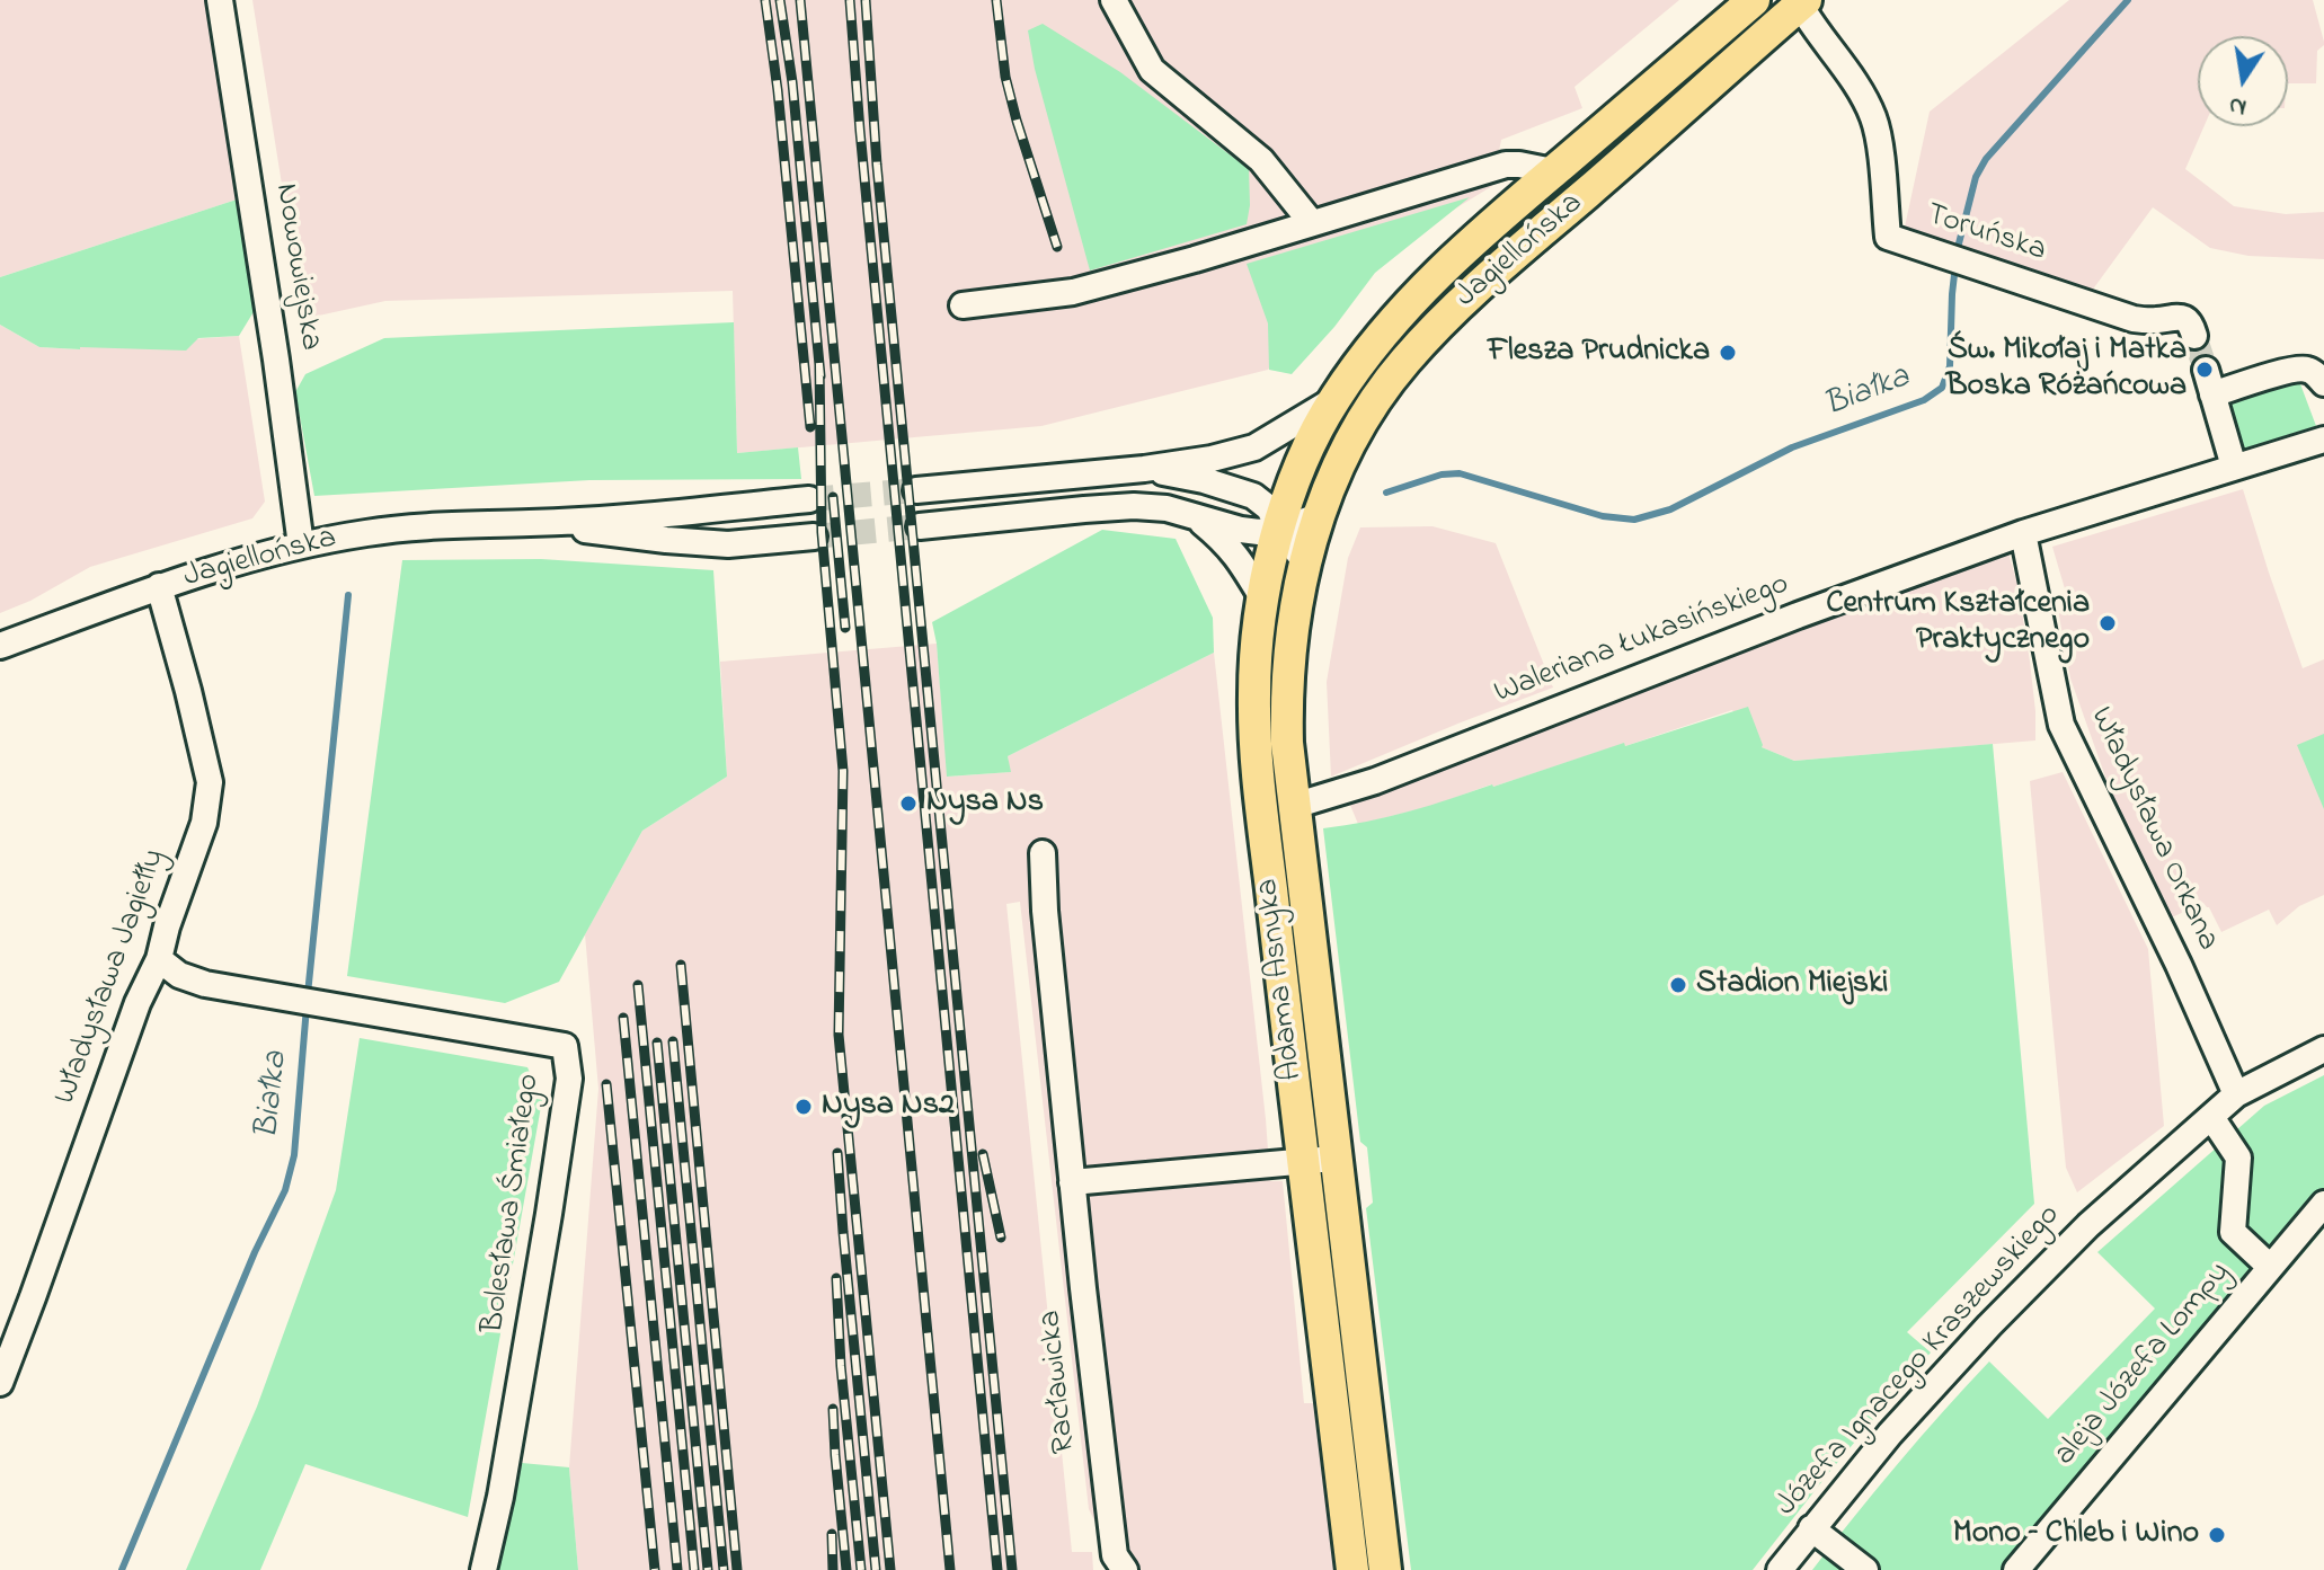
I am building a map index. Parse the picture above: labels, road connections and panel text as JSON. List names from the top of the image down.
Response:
{
  "streets": {
    "main road": ["Jagiellońska", "Adama Asnyka"],
    "street": [
      "Toruńska",
      "Nowowiejska",
      "Waleriana Łukasińskiego",
      "Władysława Orkana",
      "Władysława Jagiełły",
      "Bolesława Śmiałego",
      "Józefa Ignacego Kraszewskiego",
      "aleja Józefa Lompy",
      "Racławicka"
    ]
  },
  "crossings": [
    ["Toruńska", "Jagiellońska"],
    ["Jagiellońska", "Nowowiejska"],
    ["Jagiellońska", "Władysława Jagiełły"],
    ["Jagiellońska", "Adama Asnyka"],
    ["Waleriana Łukasińskiego", "Władysława Orkana"],
    ["Waleriana Łukasińskiego", "Adama Asnyka"],
    ["Władysława Orkana", "Józefa Ignacego Kraszewskiego"],
    ["Władysława Jagiełły", "Bolesława Śmiałego"]
  ],
  "water": ["Białka"],
  "places": [
    "Flesza Prudnicka",
    "Św. Mikołaj i Matka Boska Różańcowa",
    "Centrum Kształcenia Praktycznego",
    "Nysa Ns",
    "Stadion Miejski",
    "Nysa Ns2",
    "Mono – Chleb i Wino"
  ],
  "north": "bottom"
}
